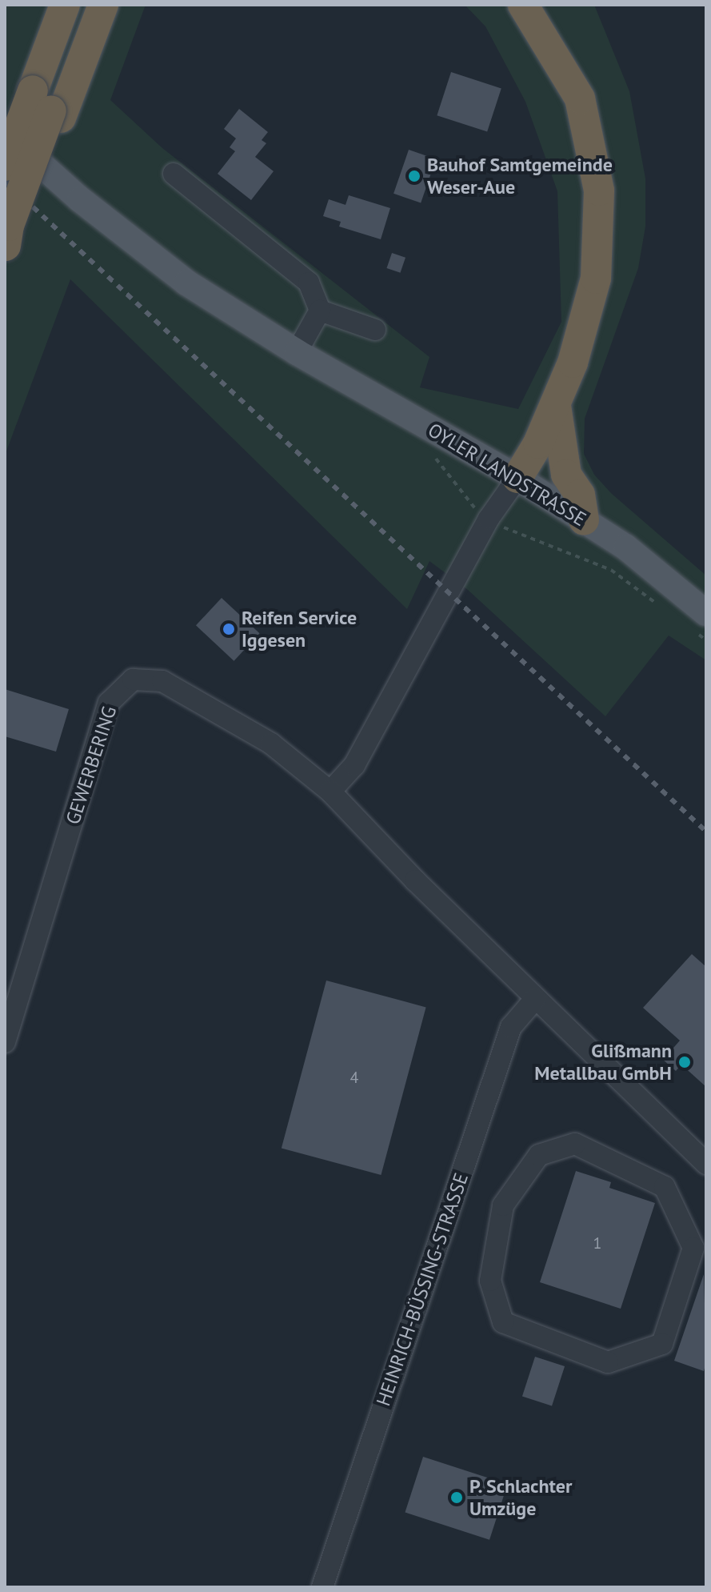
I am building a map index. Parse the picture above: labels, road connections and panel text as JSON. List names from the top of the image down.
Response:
{
  "streets": {
    "main road": ["OYLER LANDSTRASSE"],
    "street": ["GEWERBERING", "HEINRICH-BÜSSING-STRASSE"]
  },
  "crossings": [
    ["GEWERBERING", "HEINRICH-BÜSSING-STRASSE"]
  ],
  "places": [
    "Bauhof Samtgemeinde Weser-Aue",
    "Reifen Service Iggesen",
    "Glißmann Metallbau GmbH",
    "P. Schlachter Umzüge"
  ],
  "house_numbers": ["4", "1"]
}
